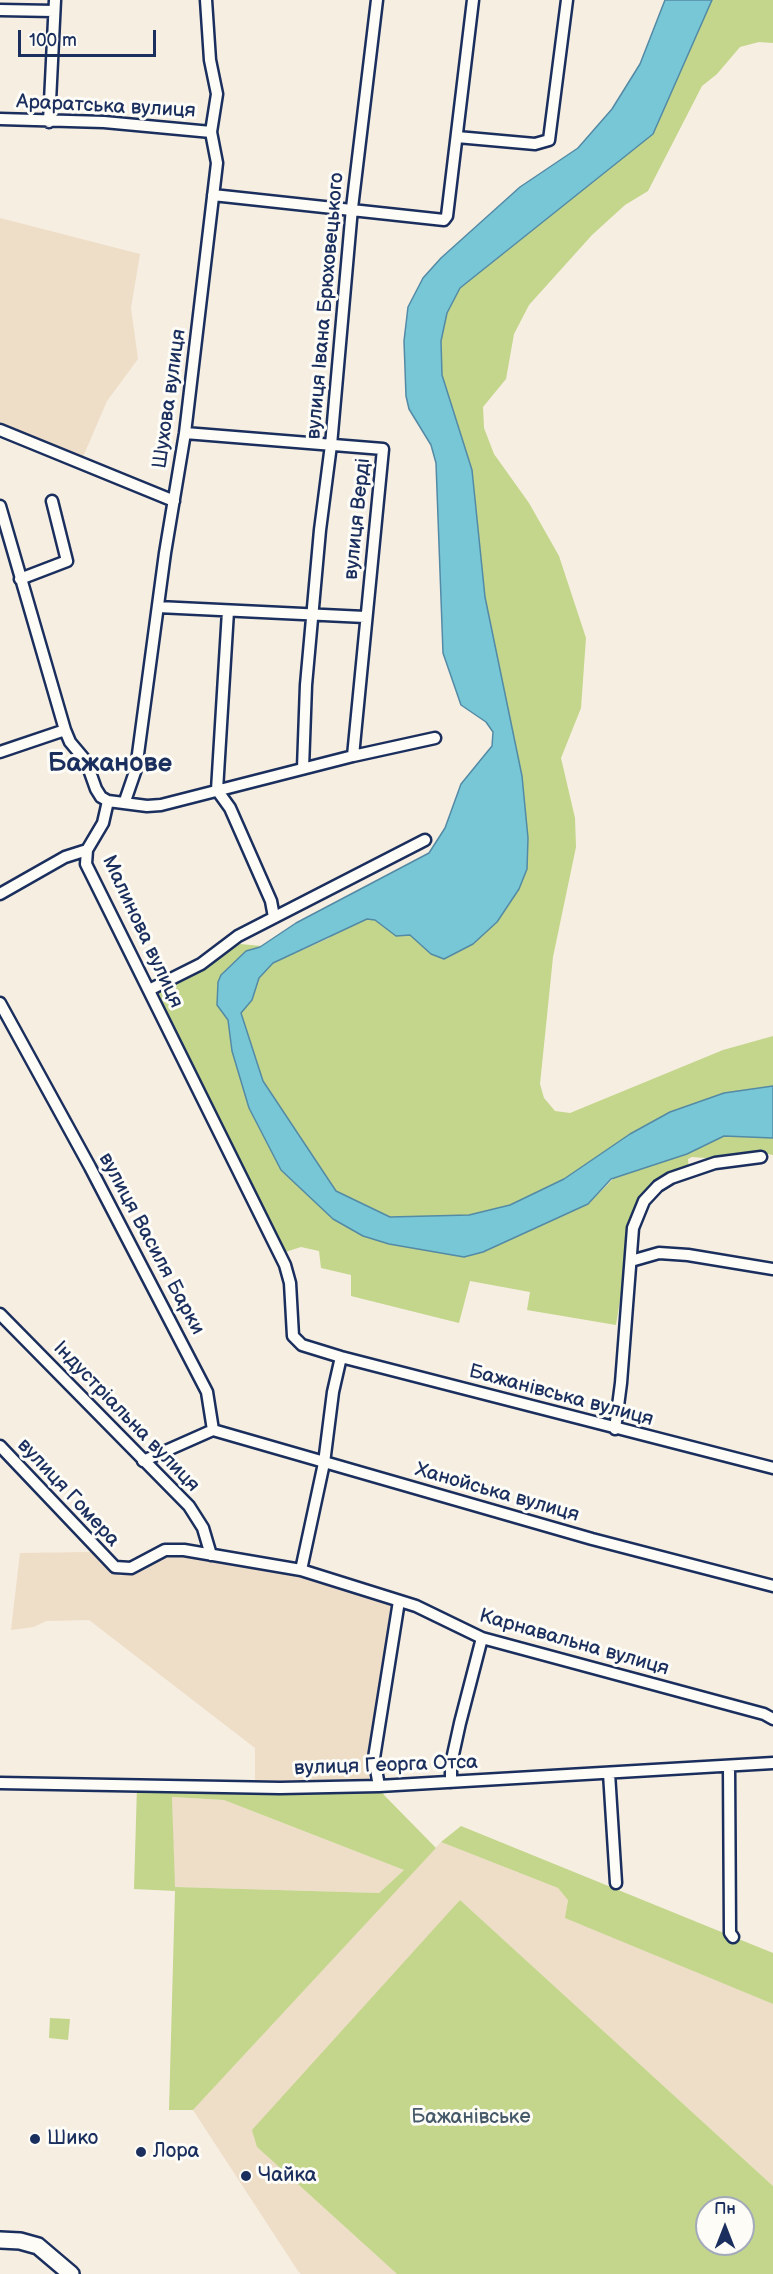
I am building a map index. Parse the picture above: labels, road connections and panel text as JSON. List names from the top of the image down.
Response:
{
  "streets": {
    "street": [
      "Араратська вулиця",
      "вулиця Івана Брюховецького",
      "Шухова вулиця",
      "вулиця Верді",
      "Малинова вулиця",
      "вулиця Василя Барки",
      "Бажанівська вулиця",
      "Індустріальна вулиця",
      "вулиця Гомера",
      "Ханойська вулиця",
      "Карнавальна вулиця",
      "вулиця Георга Отса"
    ]
  },
  "crossings": [
    ["Араратська вулиця", "Шухова вулиця"],
    ["вулиця Івана Брюховецького", "вулиця Верді"],
    ["Шухова вулиця", "вулиця Верді"],
    ["Малинова вулиця", "Бажанівська вулиця"],
    ["вулиця Василя Барки", "Ханойська вулиця"],
    ["Індустріальна вулиця", "вулиця Гомера"],
    ["вулиця Гомера", "Карнавальна вулиця"]
  ],
  "districts": ["Бажанове"],
  "parks": ["Бажанівське"],
  "places": ["Шико", "Лора", "Чайка"],
  "scale_bar": "100 m",
  "north": "top"
}
